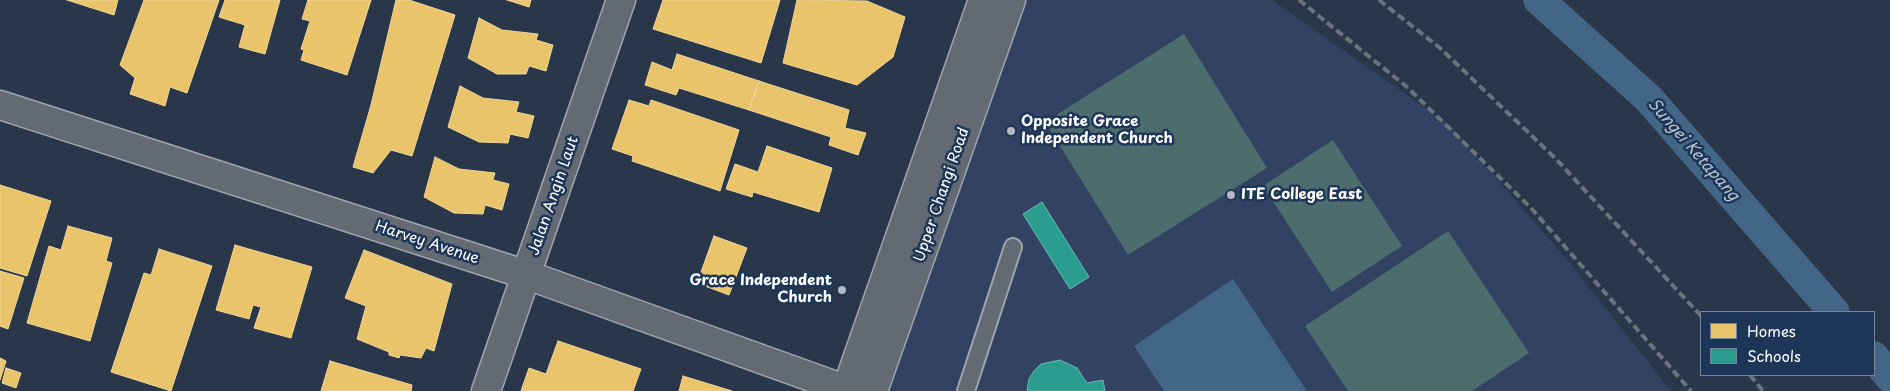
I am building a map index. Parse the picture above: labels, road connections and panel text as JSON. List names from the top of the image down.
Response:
{
  "streets": {
    "street": ["Upper Changi Road", "Jalan Angin Laut", "Harvey Avenue"]
  },
  "crossings": [
    ["Upper Changi Road", "Harvey Avenue"],
    ["Jalan Angin Laut", "Harvey Avenue"]
  ],
  "water": ["Sungei Ketapang"],
  "places": ["Opposite Grace Independent Church", "ITE College East", "Grace Independent Church"],
  "legend": ["Homes", "Schools"]
}
